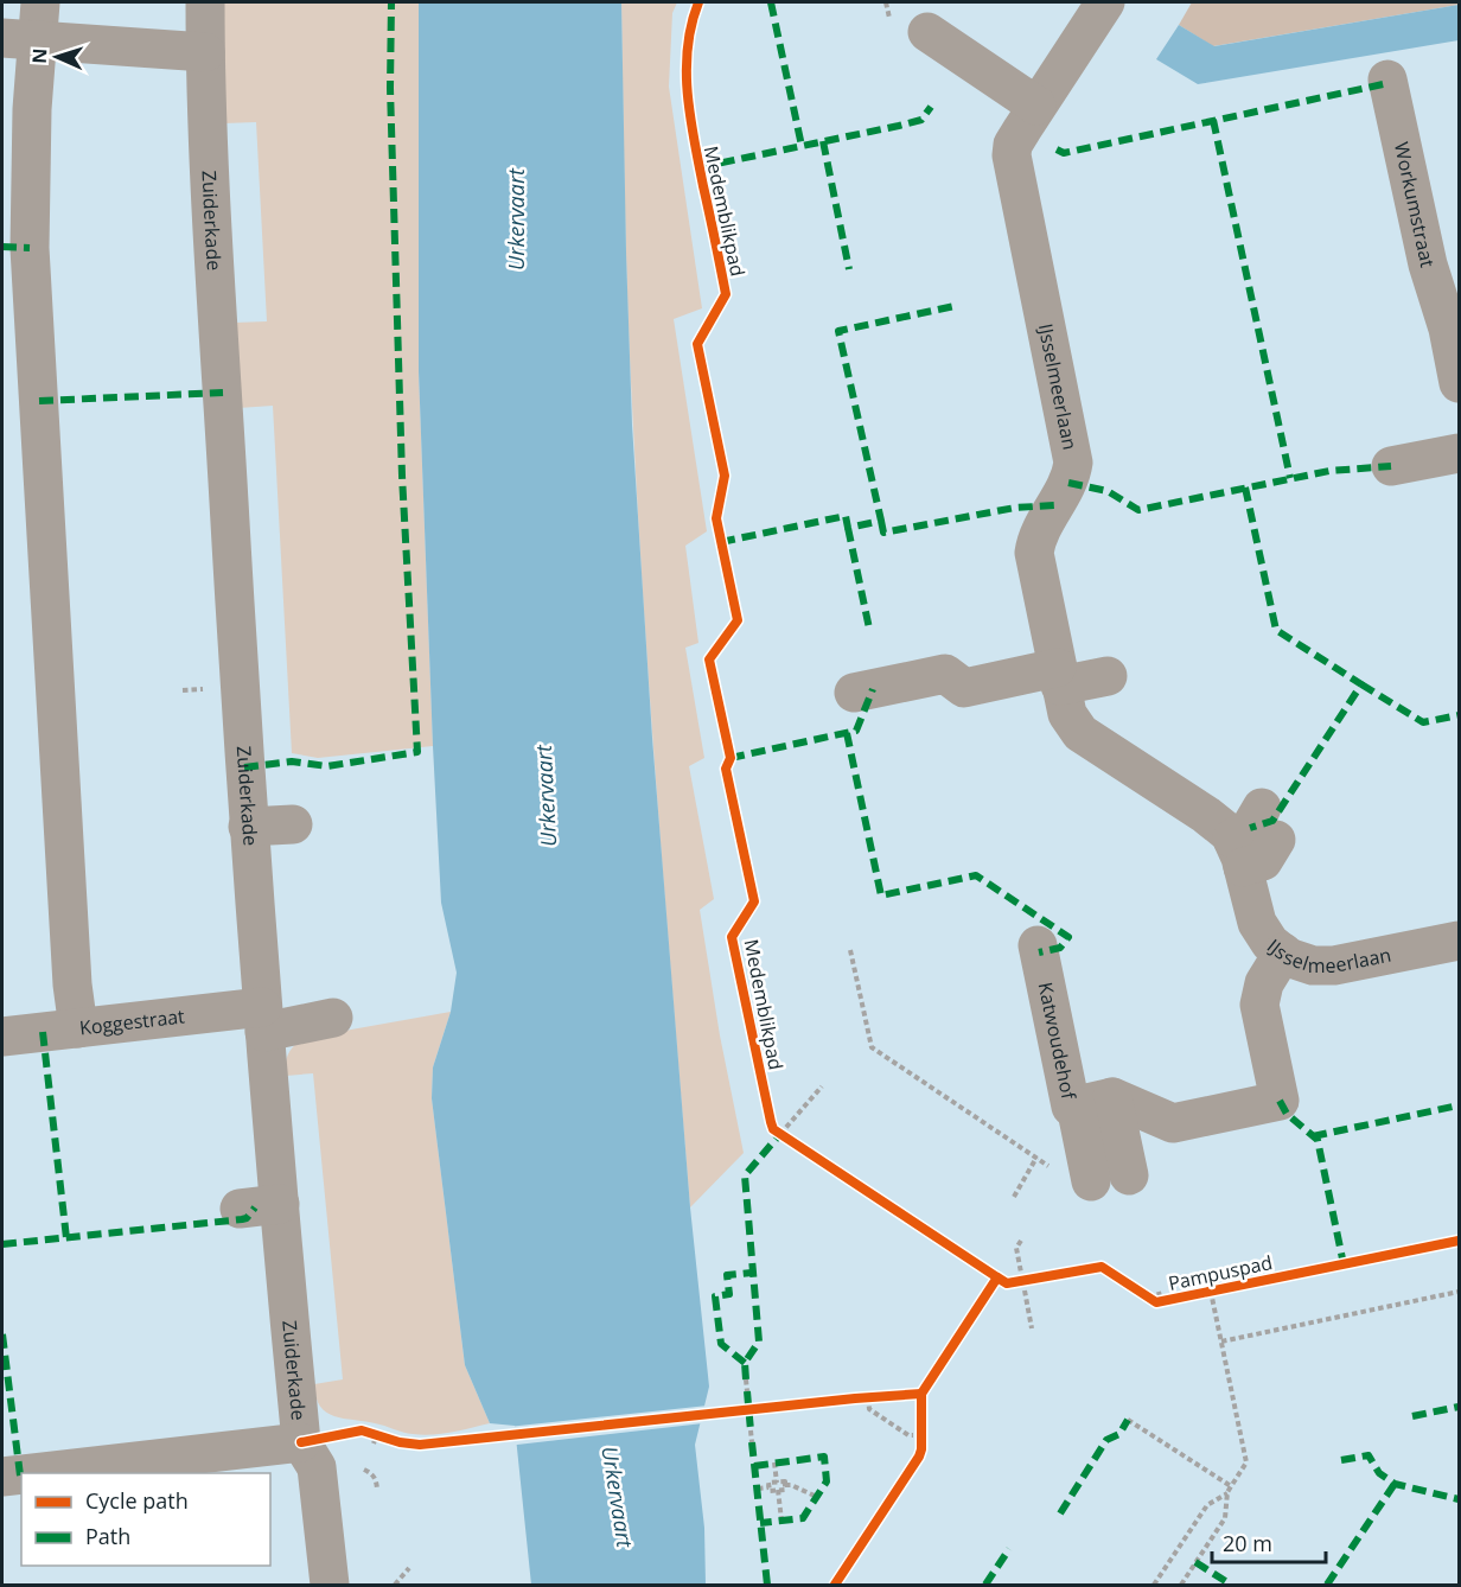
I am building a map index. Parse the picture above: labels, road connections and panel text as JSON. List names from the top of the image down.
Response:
{
  "streets": {
    "street": [
      "Workumstraat",
      "Zuiderkade",
      "IJsselmeerlaan",
      "Koggestraat",
      "Katwoudehof"
    ],
    "cycle path": ["Medemblikpad", "Pampuspad"]
  },
  "crossings": [
    ["Zuiderkade", "Koggestraat"]
  ],
  "water": ["Urkervaart"],
  "legend": ["Cycle path", "Path"],
  "scale_bar": "20 m",
  "north": "left"
}
